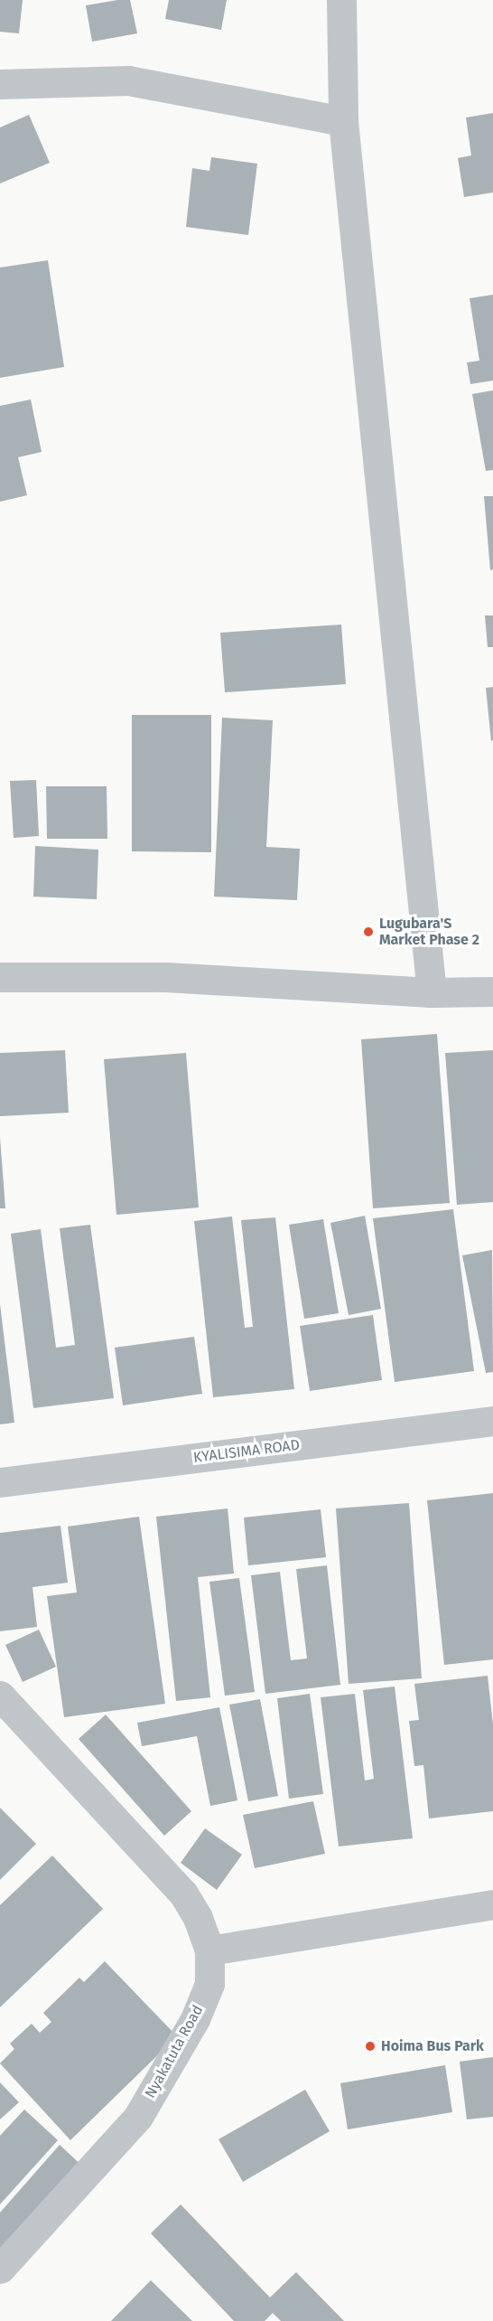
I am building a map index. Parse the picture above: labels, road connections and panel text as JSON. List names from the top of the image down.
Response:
{
  "streets": {
    "street": ["KYALISIMA ROAD", "Nyakatuta Road"]
  },
  "places": ["Lugubara'S Market Phase 2", "Hoima Bus Park"]
}
